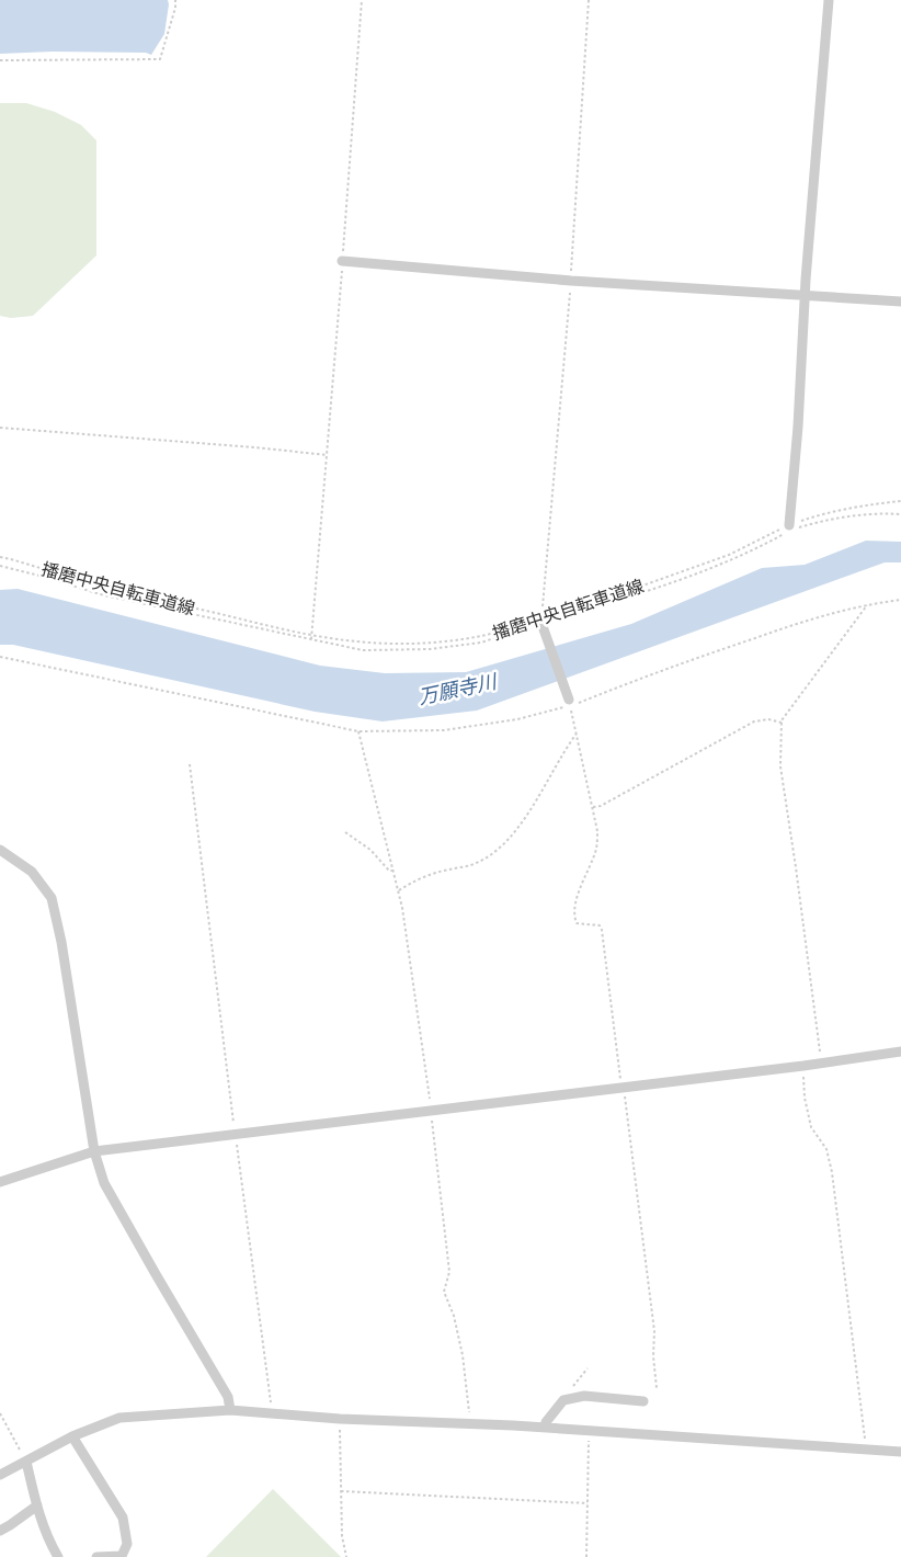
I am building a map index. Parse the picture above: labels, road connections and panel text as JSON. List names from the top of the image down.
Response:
{
  "streets": {
    "path": ["播磨中央自転車道線"]
  },
  "water": ["万願寺川"]
}
